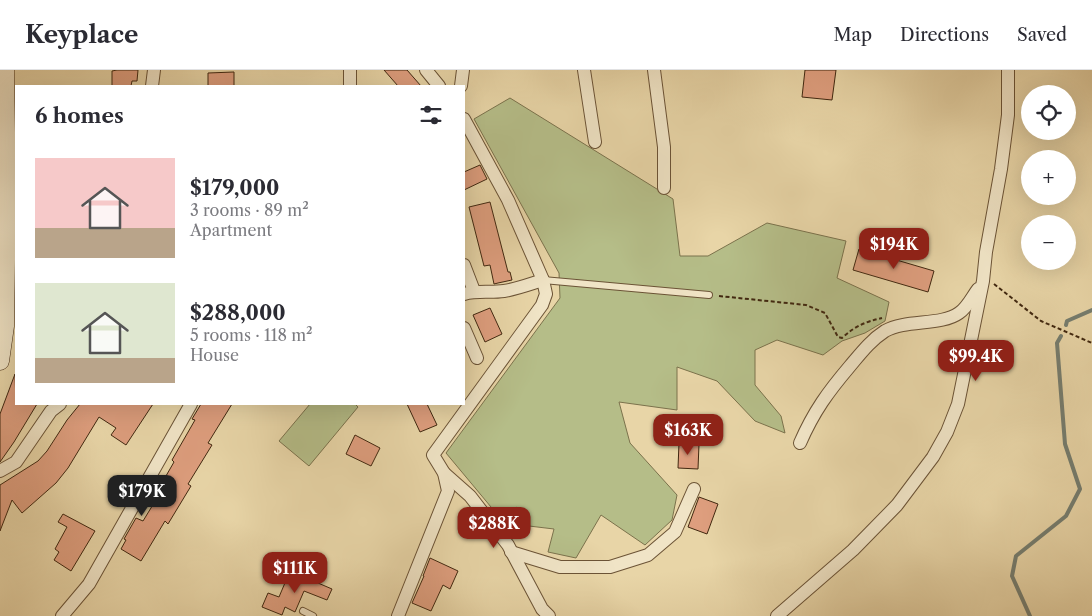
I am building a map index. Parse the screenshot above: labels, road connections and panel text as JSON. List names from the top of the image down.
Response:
{
  "page": {
    "header": "Keyplace",
    "nav": ["Map", "Directions", "Saved"],
    "map_buttons": ["+", "−"],
    "heading": "6 homes",
    "list": [
      {
        "name": "$179,000",
        "note": "3 rooms · 89 m² · Apartment"
      },
      {
        "name": "$288,000",
        "note": "5 rooms · 118 m² · House"
      }
    ],
    "price": [
      "$194K",
      "$99.4K",
      "$163K",
      "$179K",
      "$288K",
      "$111K"
    ]
  }
}
